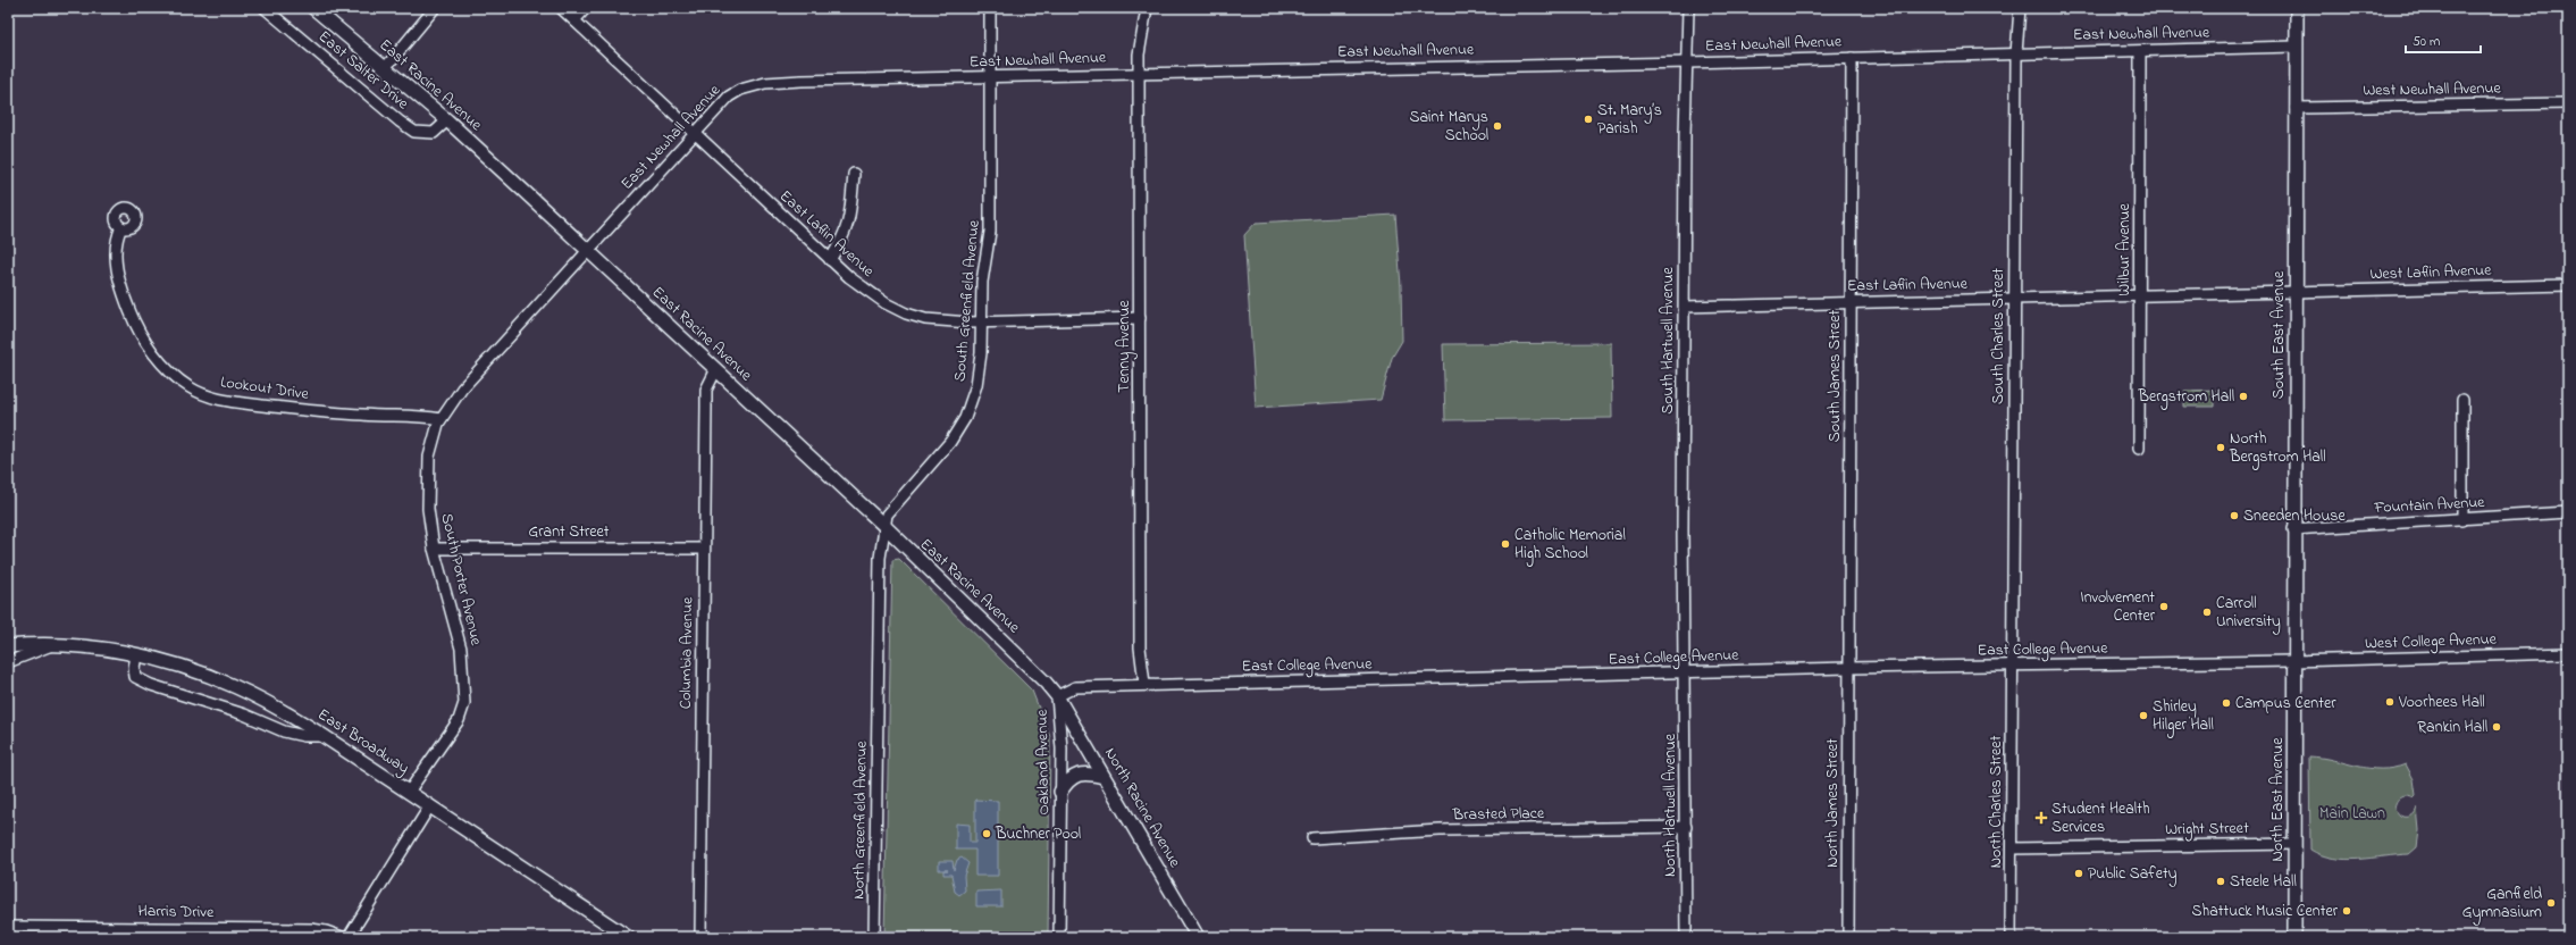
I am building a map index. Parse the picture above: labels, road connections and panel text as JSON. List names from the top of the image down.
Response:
{
  "streets": {
    "main road": [
      "East Racine Avenue",
      "South East Avenue",
      "East Broadway",
      "North East Avenue",
      "North Racine Avenue"
    ],
    "street": [
      "East Newhall Avenue",
      "East Salter Drive",
      "West Newhall Avenue",
      "East Laflin Avenue",
      "Wilbur Avenue",
      "West Laflin Avenue",
      "South Greenfield Avenue",
      "South Charles Street",
      "South Hartwell Avenue",
      "Tenny Avenue",
      "South James Street",
      "Lookout Drive",
      "Fountain Avenue",
      "Grant Street",
      "South Porter Avenue",
      "West College Avenue",
      "East College Avenue",
      "Columbia Avenue",
      "Oakland Avenue",
      "North Charles Street",
      "North James Street",
      "North Hartwell Avenue",
      "Brasted Place",
      "North Greenfield Avenue",
      "Wright Street",
      "Harris Drive"
    ]
  },
  "crossings": [
    ["East Newhall Avenue", "East Racine Avenue"],
    ["East Newhall Avenue", "East Laflin Avenue"],
    ["East Newhall Avenue", "Wilbur Avenue"],
    ["East Newhall Avenue", "South Greenfield Avenue"],
    ["East Newhall Avenue", "South East Avenue"],
    ["East Newhall Avenue", "South Charles Street"],
    ["East Newhall Avenue", "South Hartwell Avenue"],
    ["East Newhall Avenue", "Tenny Avenue"],
    ["East Newhall Avenue", "South James Street"],
    ["East Newhall Avenue", "South Porter Avenue"],
    ["East Salter Drive", "East Racine Avenue"],
    ["East Racine Avenue", "South Greenfield Avenue"],
    ["East Racine Avenue", "South Porter Avenue"],
    ["East Racine Avenue", "East College Avenue"],
    ["East Racine Avenue", "Columbia Avenue"],
    ["East Racine Avenue", "Oakland Avenue"],
    ["East Racine Avenue", "North Racine Avenue"],
    ["West Newhall Avenue", "South East Avenue"],
    ["East Laflin Avenue", "Wilbur Avenue"],
    ["East Laflin Avenue", "West Laflin Avenue"],
    ["East Laflin Avenue", "South Greenfield Avenue"],
    ["East Laflin Avenue", "South East Avenue"],
    ["East Laflin Avenue", "South Charles Street"],
    ["East Laflin Avenue", "South Hartwell Avenue"],
    ["East Laflin Avenue", "Tenny Avenue"],
    ["East Laflin Avenue", "South James Street"],
    ["West Laflin Avenue", "South East Avenue"],
    ["South Greenfield Avenue", "North Greenfield Avenue"],
    ["South East Avenue", "Fountain Avenue"],
    ["South East Avenue", "West College Avenue"],
    ["South East Avenue", "East College Avenue"],
    ["South East Avenue", "North East Avenue"],
    ["South Charles Street", "East College Avenue"],
    ["South Charles Street", "North Charles Street"],
    ["South Hartwell Avenue", "East College Avenue"],
    ["South Hartwell Avenue", "North Hartwell Avenue"],
    ["Tenny Avenue", "East College Avenue"],
    ["South James Street", "East College Avenue"],
    ["South James Street", "North James Street"],
    ["Lookout Drive", "South Porter Avenue"],
    ["Grant Street", "South Porter Avenue"],
    ["Grant Street", "Columbia Avenue"],
    ["South Porter Avenue", "East Broadway"],
    ["West College Avenue", "East College Avenue"],
    ["West College Avenue", "North East Avenue"],
    ["East College Avenue", "Oakland Avenue"],
    ["East College Avenue", "North East Avenue"],
    ["East College Avenue", "North Charles Street"],
    ["East College Avenue", "North James Street"],
    ["East College Avenue", "North Hartwell Avenue"],
    ["East College Avenue", "North Racine Avenue"],
    ["Oakland Avenue", "North Racine Avenue"],
    ["North East Avenue", "Wright Street"],
    ["North Charles Street", "Wright Street"],
    ["North Hartwell Avenue", "Brasted Place"]
  ],
  "parks": ["Main Lawn"],
  "places": {
    "other": [
      "St. Mary’s Parish",
      "Saint Marys School",
      "Bergstrom Hall",
      "North Bergstrom Hall",
      "Sneeden House",
      "Catholic Memorial High School",
      "Involvement Center",
      "Carroll University",
      "Voorhees Hall",
      "Campus Center",
      "Shirley Hilger Hall",
      "Rankin Hall",
      "Buchner Pool",
      "Public Safety",
      "Steele Hall",
      "Ganfield Gymnasium",
      "Shattuck Music Center"
    ],
    "health": ["Student Health Services"]
  },
  "scale_bar": "50 m"
}
